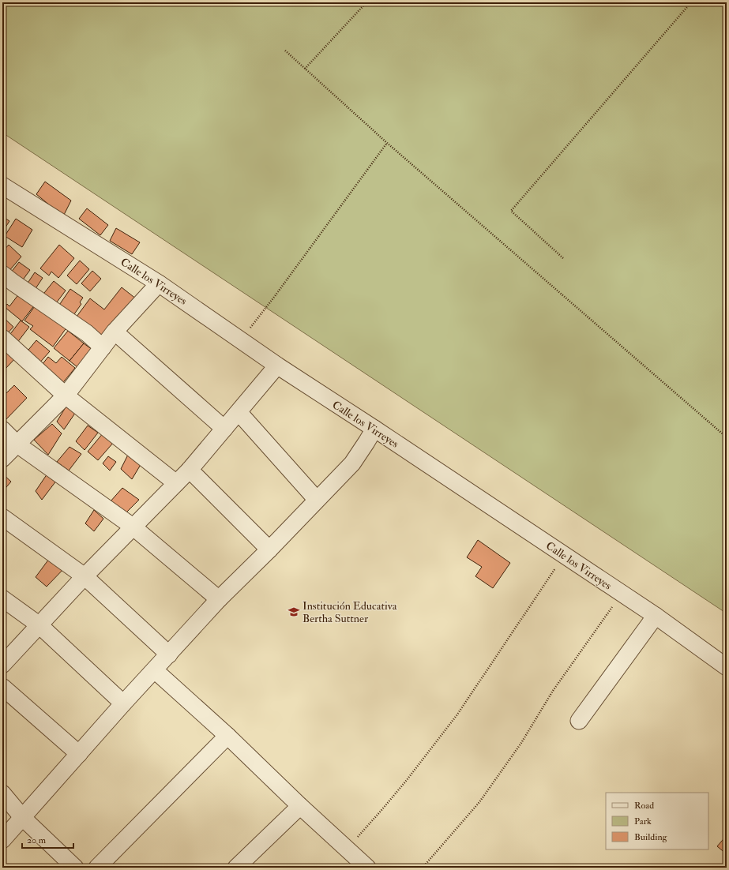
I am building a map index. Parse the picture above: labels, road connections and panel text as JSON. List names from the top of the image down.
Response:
{
  "streets": {
    "street": ["Calle los Virreyes"]
  },
  "places": {
    "school or university": ["Institución Educativa Bertha Suttner"]
  },
  "legend": ["Road", "Park", "Building"],
  "scale_bar": "20 m"
}
